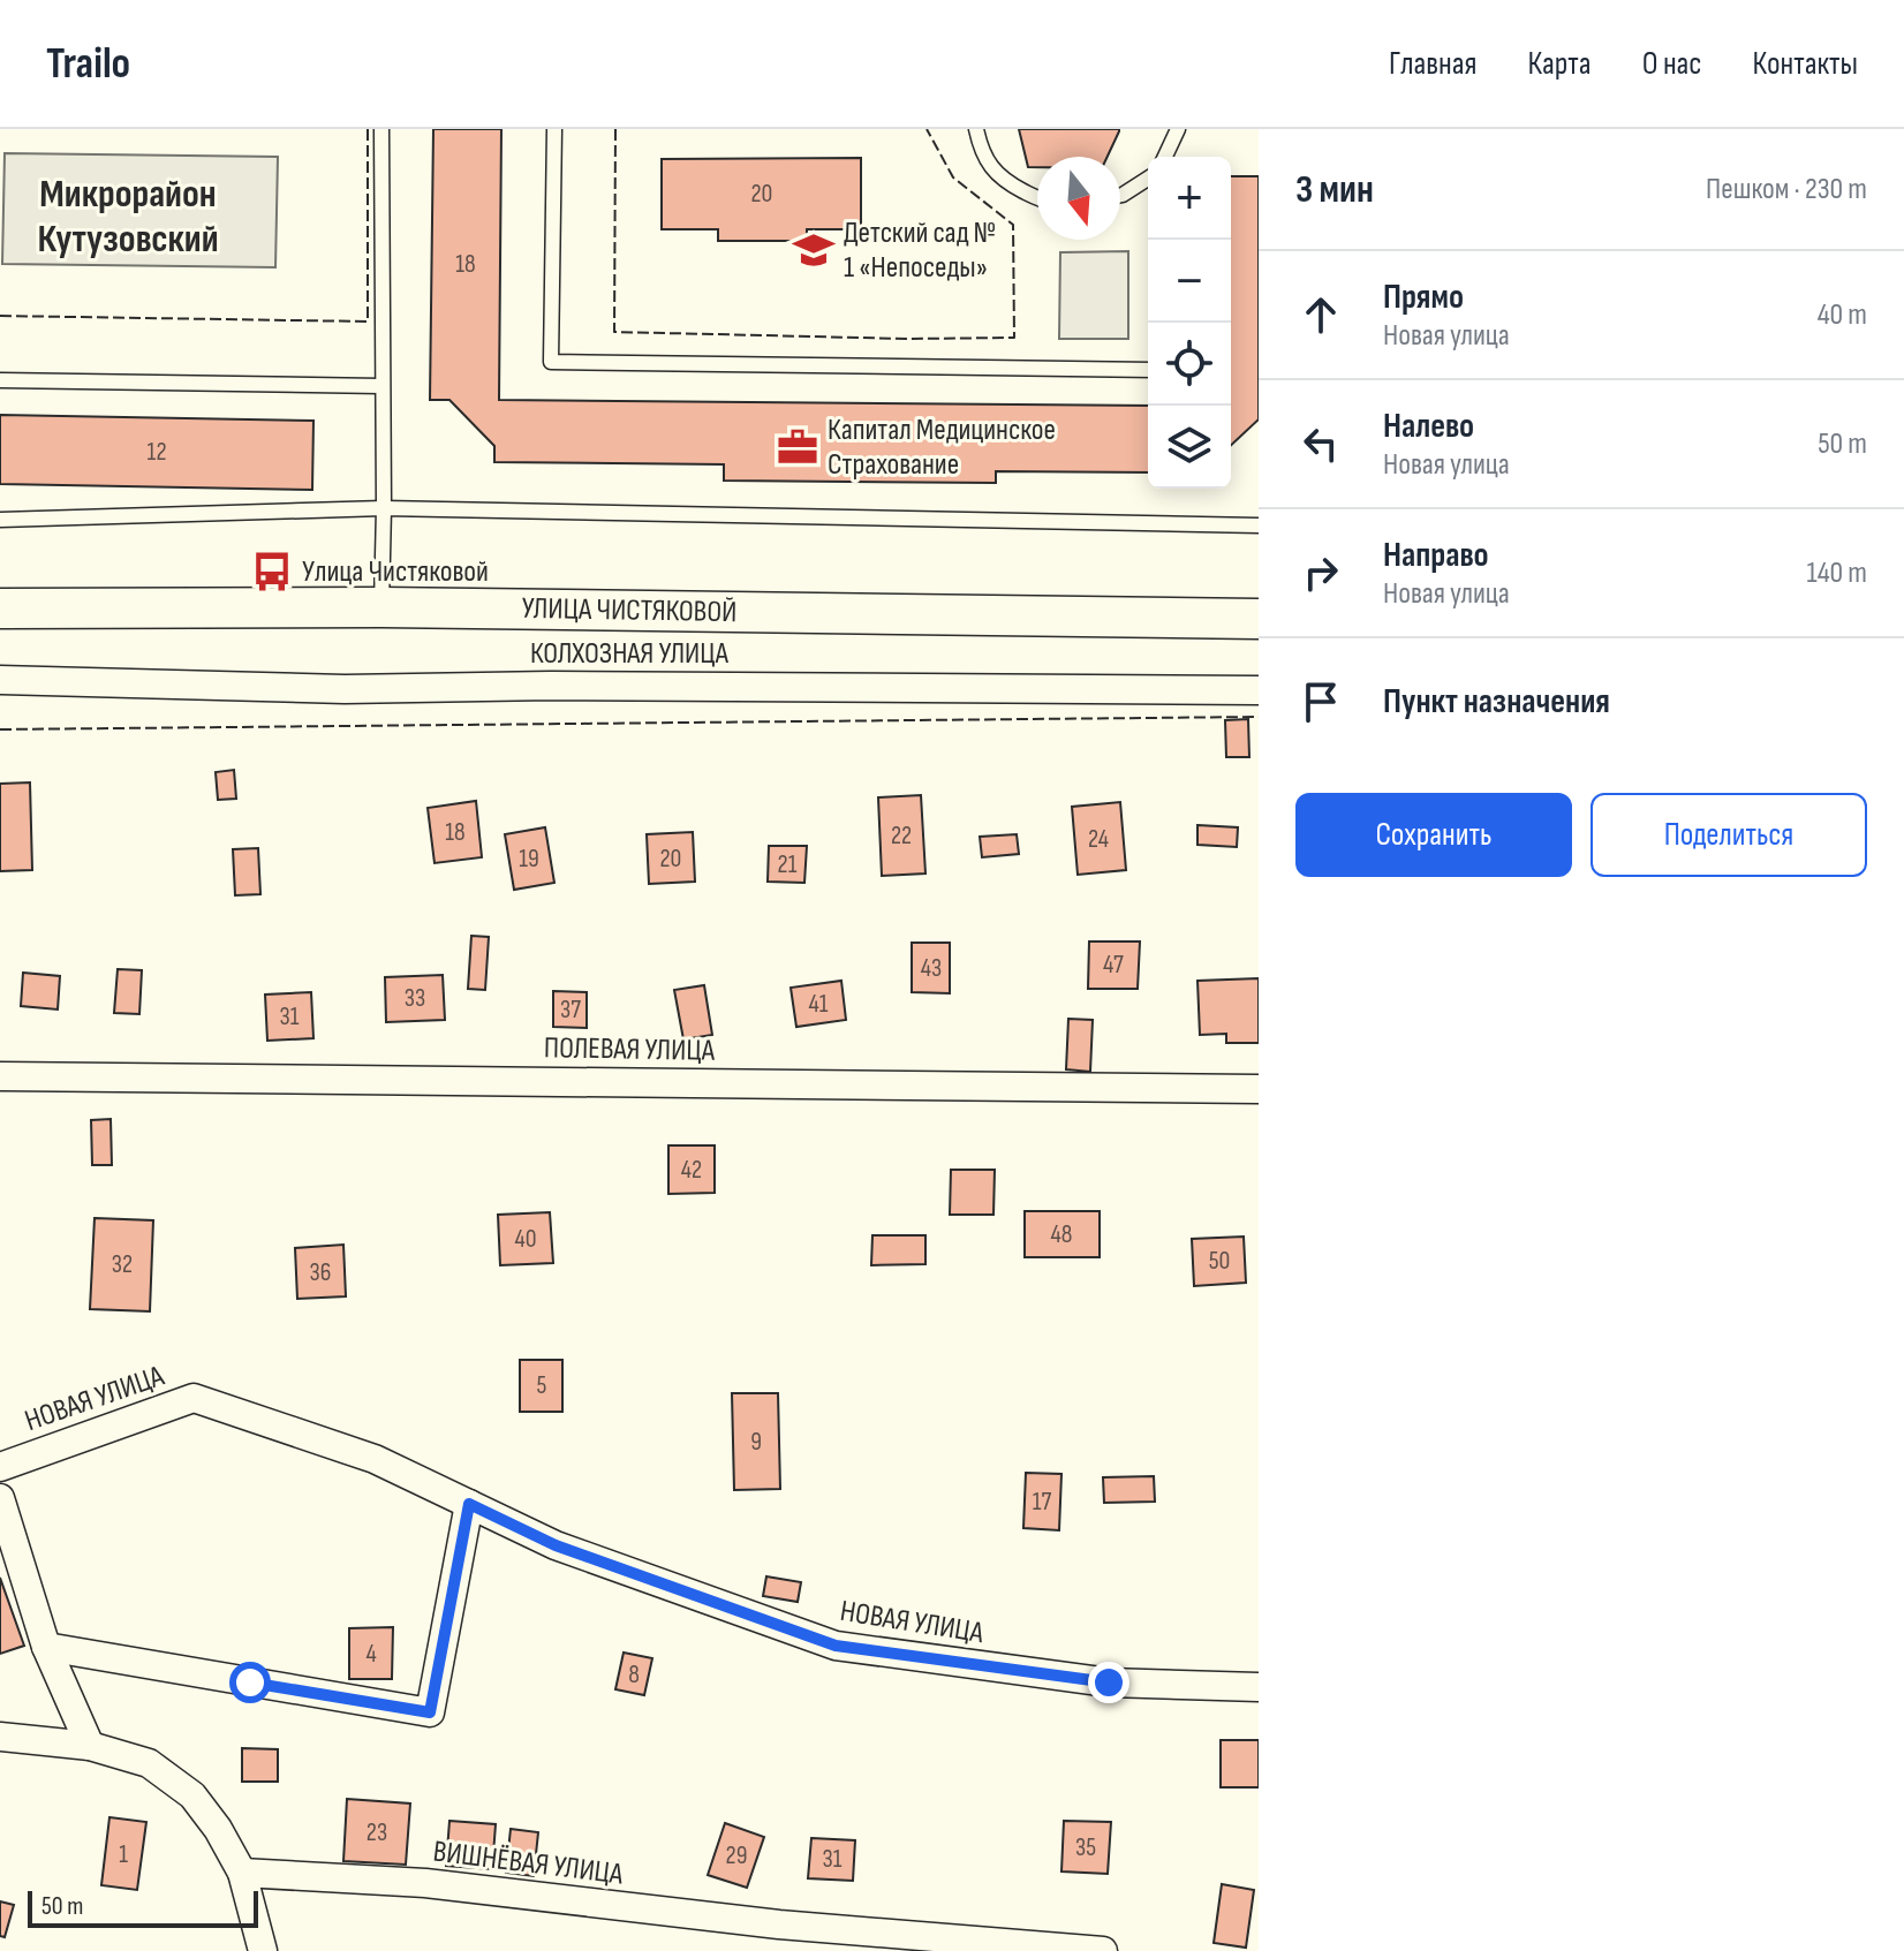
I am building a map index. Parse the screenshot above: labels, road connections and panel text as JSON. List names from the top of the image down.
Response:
{
  "streets": {
    "street": [
      "УЛИЦА ЧИСТЯКОВОЙ",
      "КОЛХОЗНАЯ УЛИЦА",
      "ПОЛЕВАЯ УЛИЦА",
      "НОВАЯ УЛИЦА",
      "ВИШНЁВАЯ УЛИЦА"
    ]
  },
  "districts": ["Микрорайон Кутузовский"],
  "places": {
    "school or university": ["Детский сад № 1 «Непоседы»"],
    "office": ["Капитал Медицинское Страхование"],
    "bus stop": ["Улица Чистяковой"]
  },
  "house_numbers": [
    "20",
    "18",
    "12",
    "18",
    "22",
    "24",
    "19",
    "20",
    "21",
    "47",
    "43",
    "33",
    "41",
    "37",
    "31",
    "42",
    "48",
    "40",
    "50",
    "32",
    "36",
    "5",
    "9",
    "17",
    "4",
    "8",
    "23",
    "35",
    "1",
    "29",
    "31"
  ],
  "scale_bar": "50 m",
  "north": "bottom",
  "page": {
    "header": "Trailo",
    "nav": [
      "Главная",
      "Карта",
      "О нас",
      "Контакты"
    ],
    "heading": ["3 мин", "Пешком · 230 m"],
    "map_buttons": ["+", "−"],
    "list": [
      ["Прямо", "Новая улица", "40 m"],
      ["Налево", "Новая улица", "50 m"],
      ["Направо", "Новая улица", "140 m"],
      "Пункт назначения"
    ],
    "buttons": ["Сохранить", "Поделиться"],
    "scale": "50 m"
  }
}
